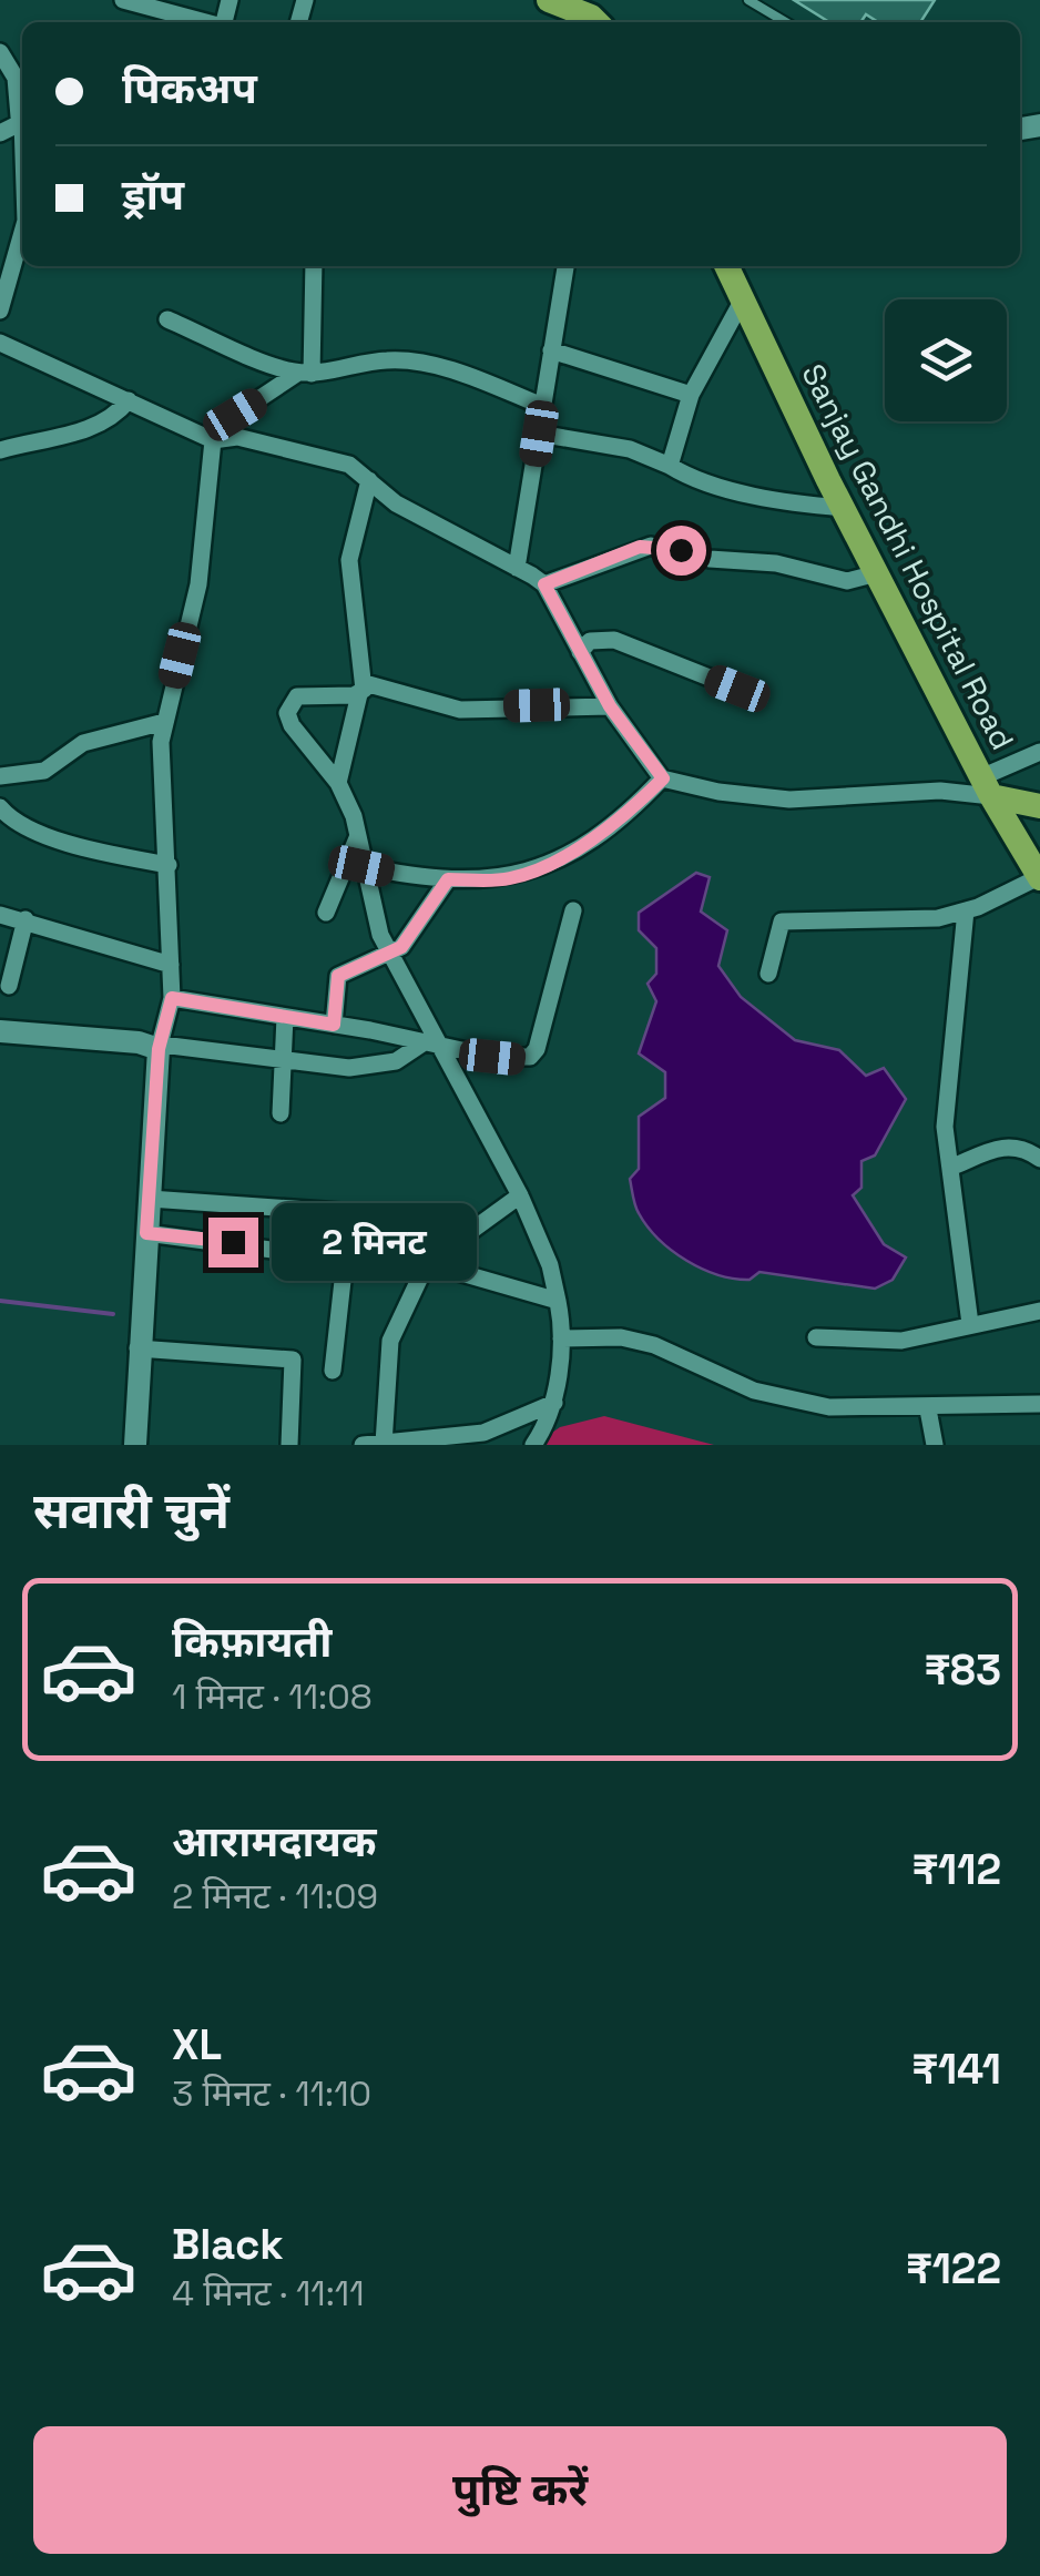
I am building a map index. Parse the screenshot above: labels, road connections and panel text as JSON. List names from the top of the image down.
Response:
{
  "streets": {
    "main road": ["Sanjay Gandhi Hospital Road"]
  },
  "page": {
    "banner": ["पिकअप", "ड्रॉप"],
    "bubble": "2 मिनट",
    "heading": "सवारी चुनें",
    "list": [
      {
        "name": "किफ़ायती",
        "note": "1 मिनट · 11:08",
        "value": "₹83"
      },
      {
        "name": "आरामदायक",
        "note": "2 मिनट · 11:09",
        "value": "₹112"
      },
      {
        "name": "XL",
        "note": "3 मिनट · 11:10",
        "value": "₹141"
      },
      {
        "name": "Black",
        "note": "4 मिनट · 11:11",
        "value": "₹122"
      }
    ],
    "buttons": "पुष्टि करें"
  }
}
